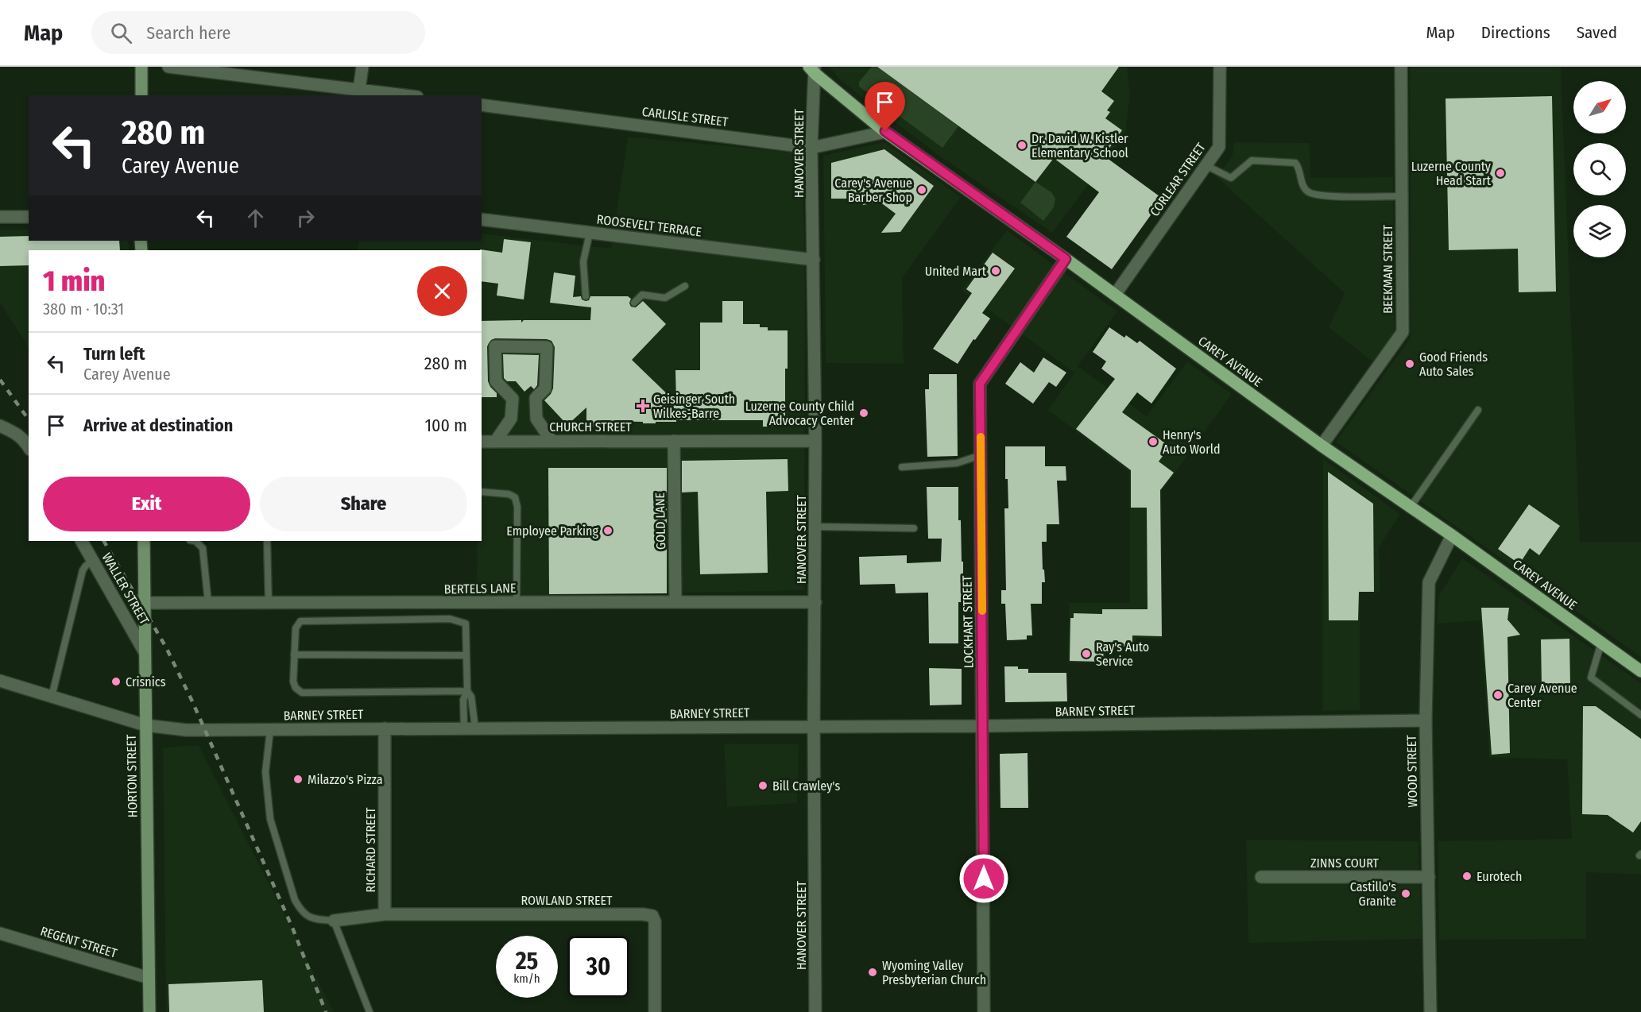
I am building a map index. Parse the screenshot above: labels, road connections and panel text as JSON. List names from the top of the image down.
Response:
{
  "streets": {
    "main road": ["CAREY AVENUE", "HORTON STREET"],
    "street": [
      "CARLISLE STREET",
      "HANOVER STREET",
      "CORLEAR STREET",
      "ROOSEVELT TERRACE",
      "BEEKMAN STREET",
      "CHURCH STREET",
      "GOLD LANE",
      "WALLER STREET",
      "BERTELS LANE",
      "LOCKHART STREET",
      "BARNEY STREET",
      "WOOD STREET",
      "RICHARD STREET",
      "ZINNS COURT",
      "ROWLAND STREET",
      "REGENT STREET"
    ]
  },
  "crossings": [
    ["CARLISLE STREET", "HANOVER STREET"],
    ["CARLISLE STREET", "CAREY AVENUE"],
    ["HANOVER STREET", "ROOSEVELT TERRACE"],
    ["HANOVER STREET", "CAREY AVENUE"],
    ["HANOVER STREET", "CHURCH STREET"],
    ["HANOVER STREET", "BERTELS LANE"],
    ["HANOVER STREET", "BARNEY STREET"],
    ["CORLEAR STREET", "CAREY AVENUE"],
    ["BEEKMAN STREET", "CAREY AVENUE"],
    ["CAREY AVENUE", "LOCKHART STREET"],
    ["CAREY AVENUE", "WOOD STREET"],
    ["CHURCH STREET", "GOLD LANE"],
    ["GOLD LANE", "BERTELS LANE"],
    ["WALLER STREET", "HORTON STREET"],
    ["BERTELS LANE", "HORTON STREET"],
    ["LOCKHART STREET", "BARNEY STREET"],
    ["BARNEY STREET", "WOOD STREET"],
    ["BARNEY STREET", "HORTON STREET"],
    ["BARNEY STREET", "RICHARD STREET"],
    ["WOOD STREET", "ZINNS COURT"],
    ["HORTON STREET", "REGENT STREET"],
    ["RICHARD STREET", "ROWLAND STREET"]
  ],
  "places": {
    "other": [
      "Dr. David W. Kistler Elementary School",
      "Luzerne County Head Start",
      "Carey's Avenue Barber Shop",
      "United Mart",
      "Good Friends Auto Sales",
      "Luzerne County Child Advocacy Center",
      "Henry's Auto World",
      "Employee Parking",
      "Ray's Auto Service",
      "Crisnics",
      "Carey Avenue Center",
      "Milazzo's Pizza",
      "Bill Crawley's",
      "Eurotech",
      "Castillo's Granite",
      "Wyoming Valley Presbyterian Church"
    ],
    "health": ["Geisinger South Wilkes-Barre"]
  },
  "north": "top right",
  "page": {
    "header": "Map",
    "search": "Search here",
    "nav": ["Map", "Directions", "Saved"],
    "turn": ["280 m", "Carey Avenue"],
    "heading": ["1 min", "380 m · 10:31"],
    "list": [
      {
        "name": "Turn left",
        "note": "Carey Avenue",
        "value": "280 m"
      },
      {
        "name": "Arrive at destination",
        "value": "100 m"
      }
    ],
    "buttons": ["Exit", "Share"],
    "speed": "25 km/h",
    "limit": "30"
  }
}
